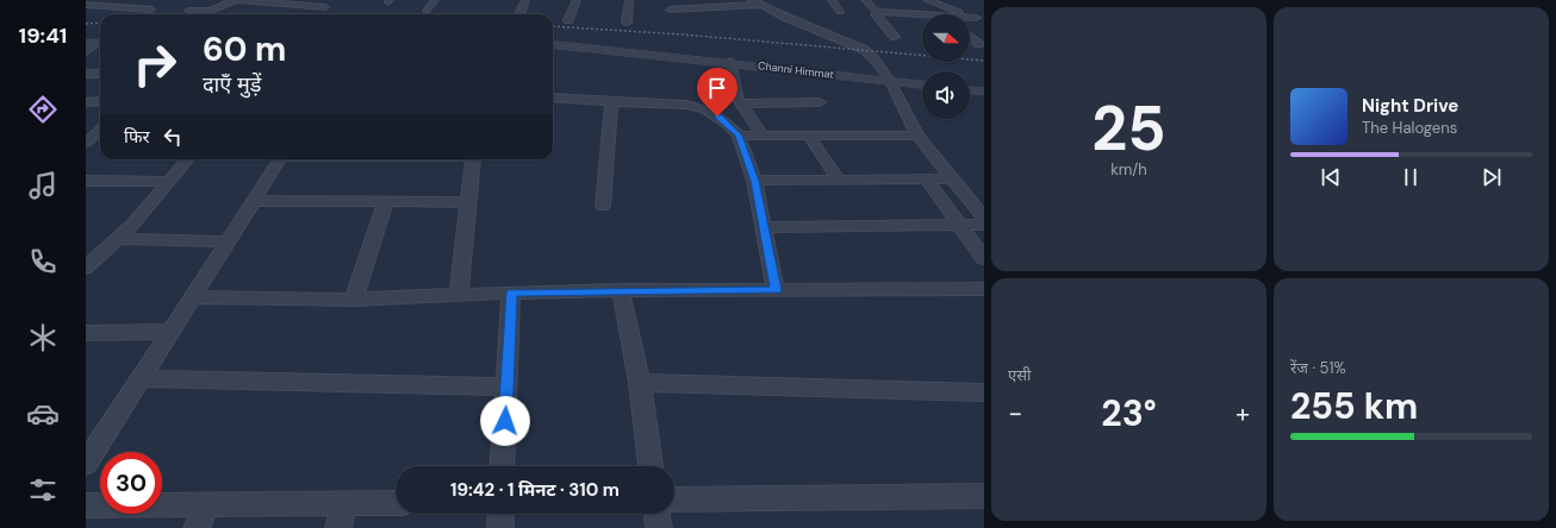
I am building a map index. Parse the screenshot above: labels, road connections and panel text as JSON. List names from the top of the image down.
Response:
{
  "streets": {
    "street": ["Channi Himmat"]
  },
  "north": "right",
  "page": {
    "tabs": "19:41",
    "tile": [
      ["25", "km/h"],
      "एसी",
      ["रेंज · 51%", "255 km"]
    ],
    "turn": ["60 m", "दाएँ मुड़ें"],
    "song": ["Night Drive", "The Halogens"],
    "then": "फिर",
    "heat": ["−", "23°", "+"],
    "limit": "30",
    "trip": "19:42 · 1 मिनट · 310 m"
  }
}
